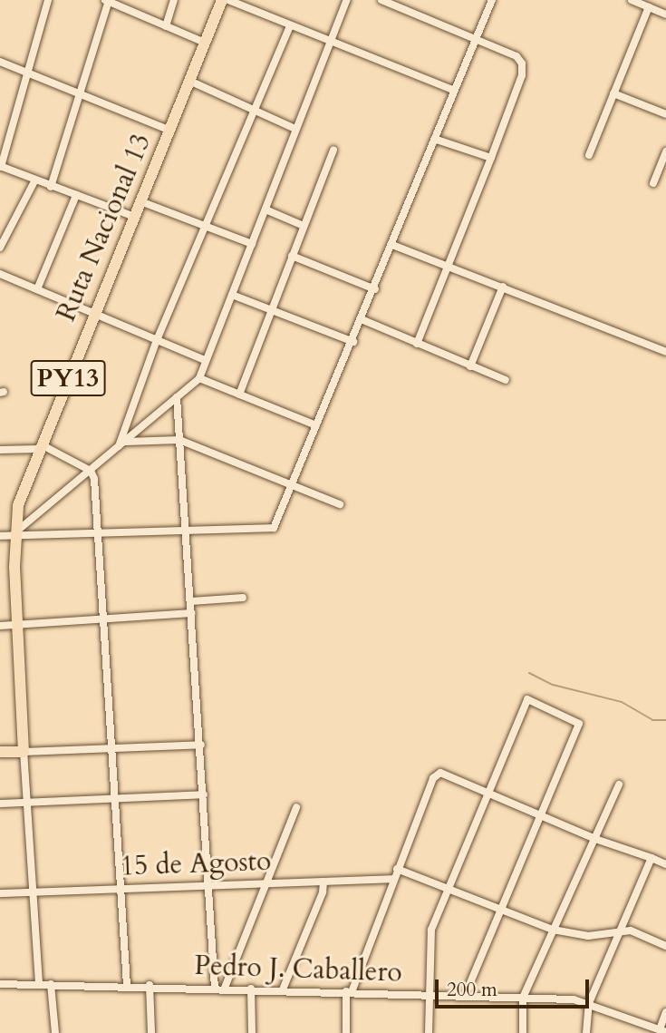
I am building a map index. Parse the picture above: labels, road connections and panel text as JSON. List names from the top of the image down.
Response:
{
  "streets": {
    "highway": ["Ruta Nacional 13", "PY13"],
    "street": ["15 de Agosto", "Pedro J. Caballero"]
  },
  "scale_bar": "200 m"
}
